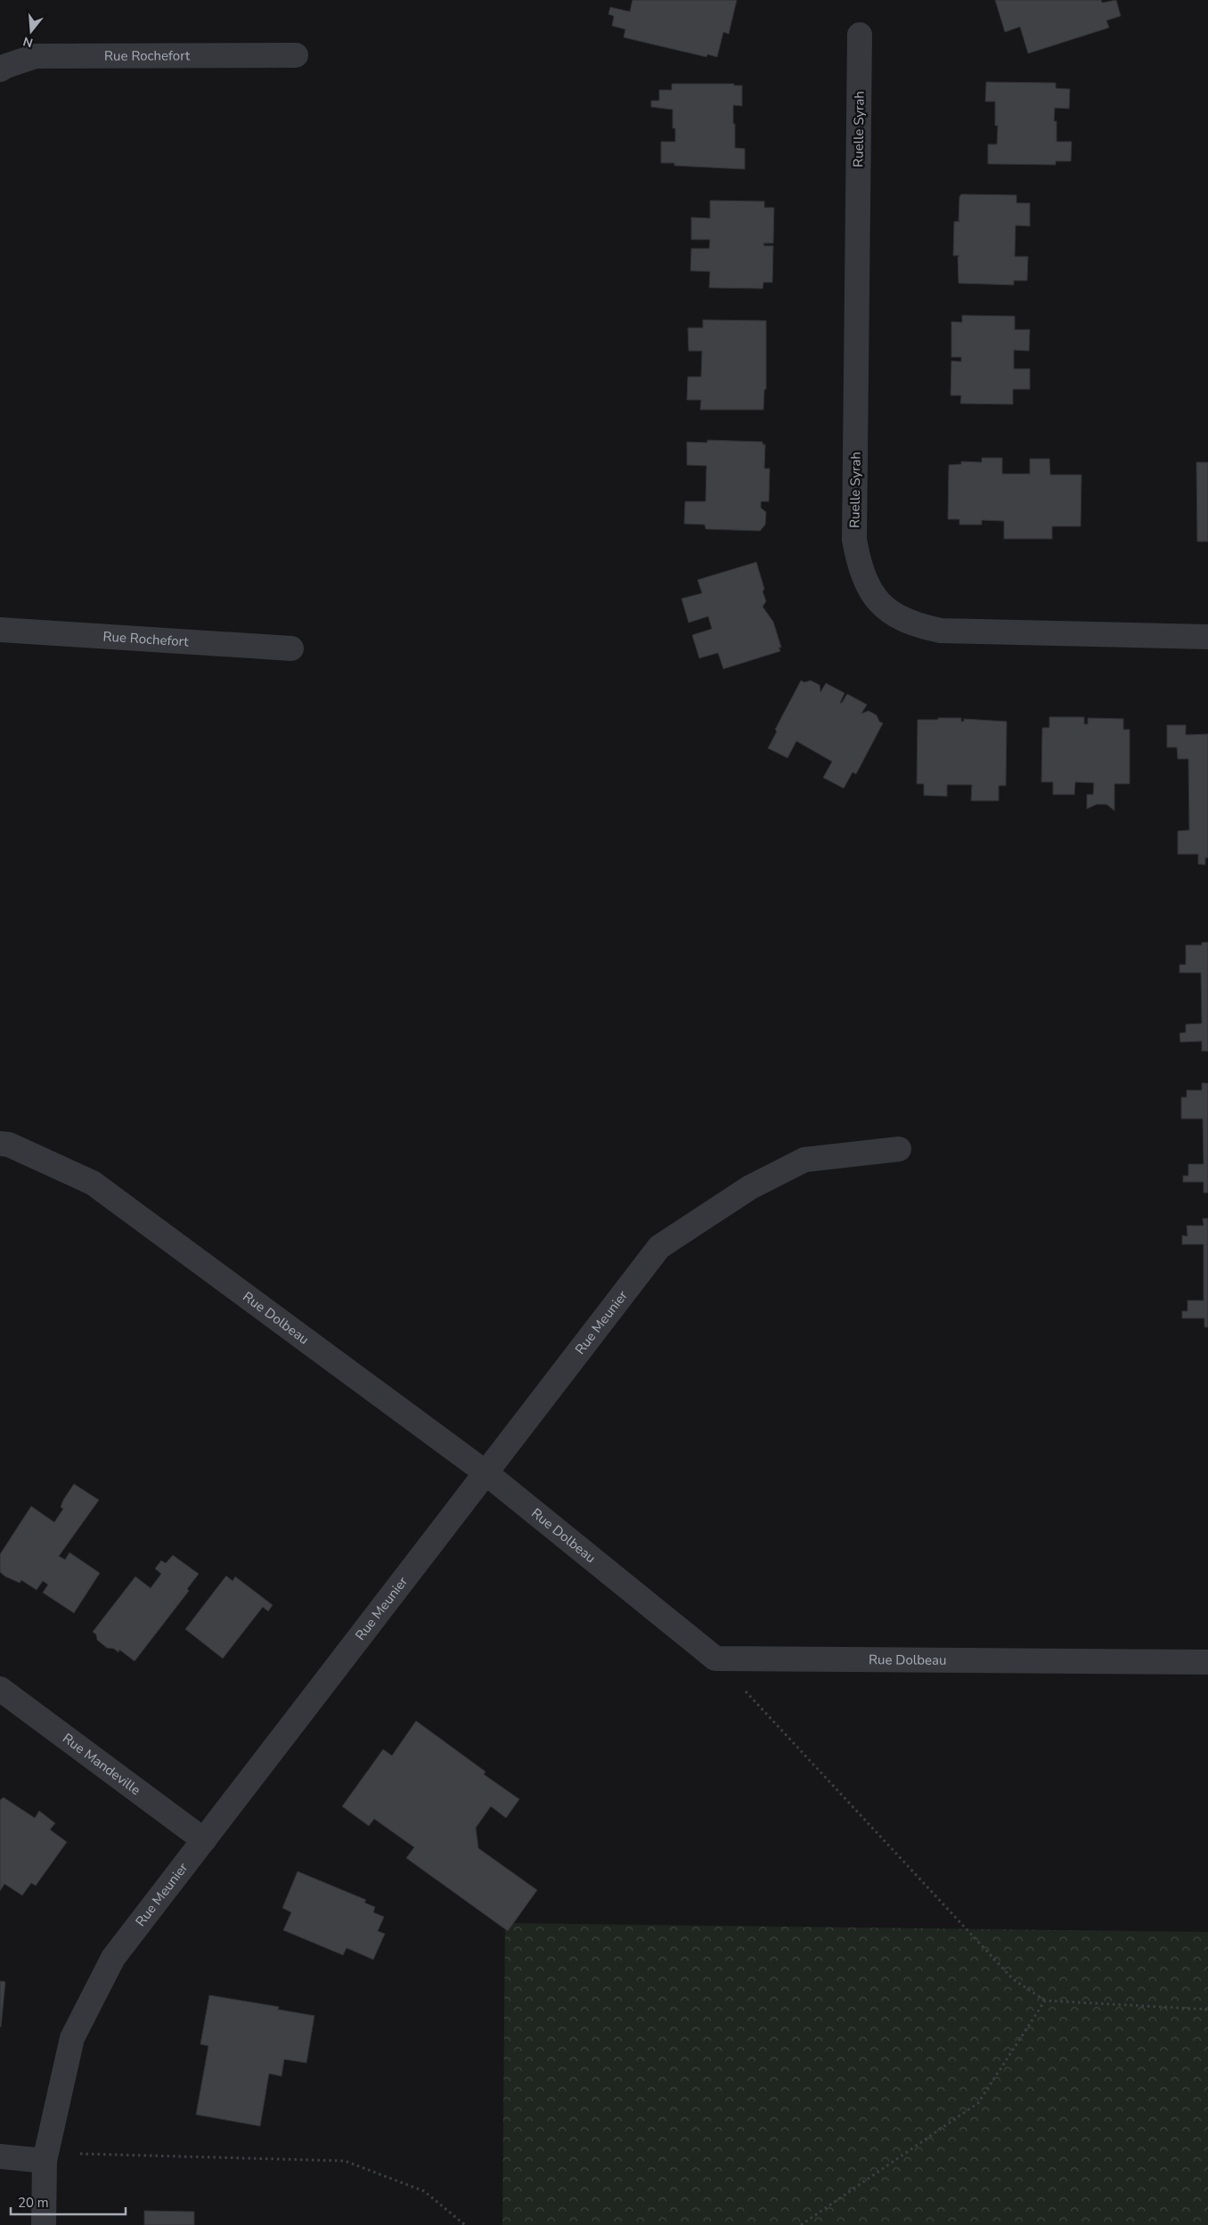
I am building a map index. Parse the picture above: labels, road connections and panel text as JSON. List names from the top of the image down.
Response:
{
  "streets": {
    "street": [
      "Rue Rochefort",
      "Ruelle Syrah",
      "Rue Dolbeau",
      "Rue Meunier",
      "Rue Mandeville"
    ]
  },
  "crossings": [
    ["Rue Dolbeau", "Rue Meunier"],
    ["Rue Meunier", "Rue Mandeville"]
  ],
  "scale_bar": "20 m",
  "north": "bottom"
}
